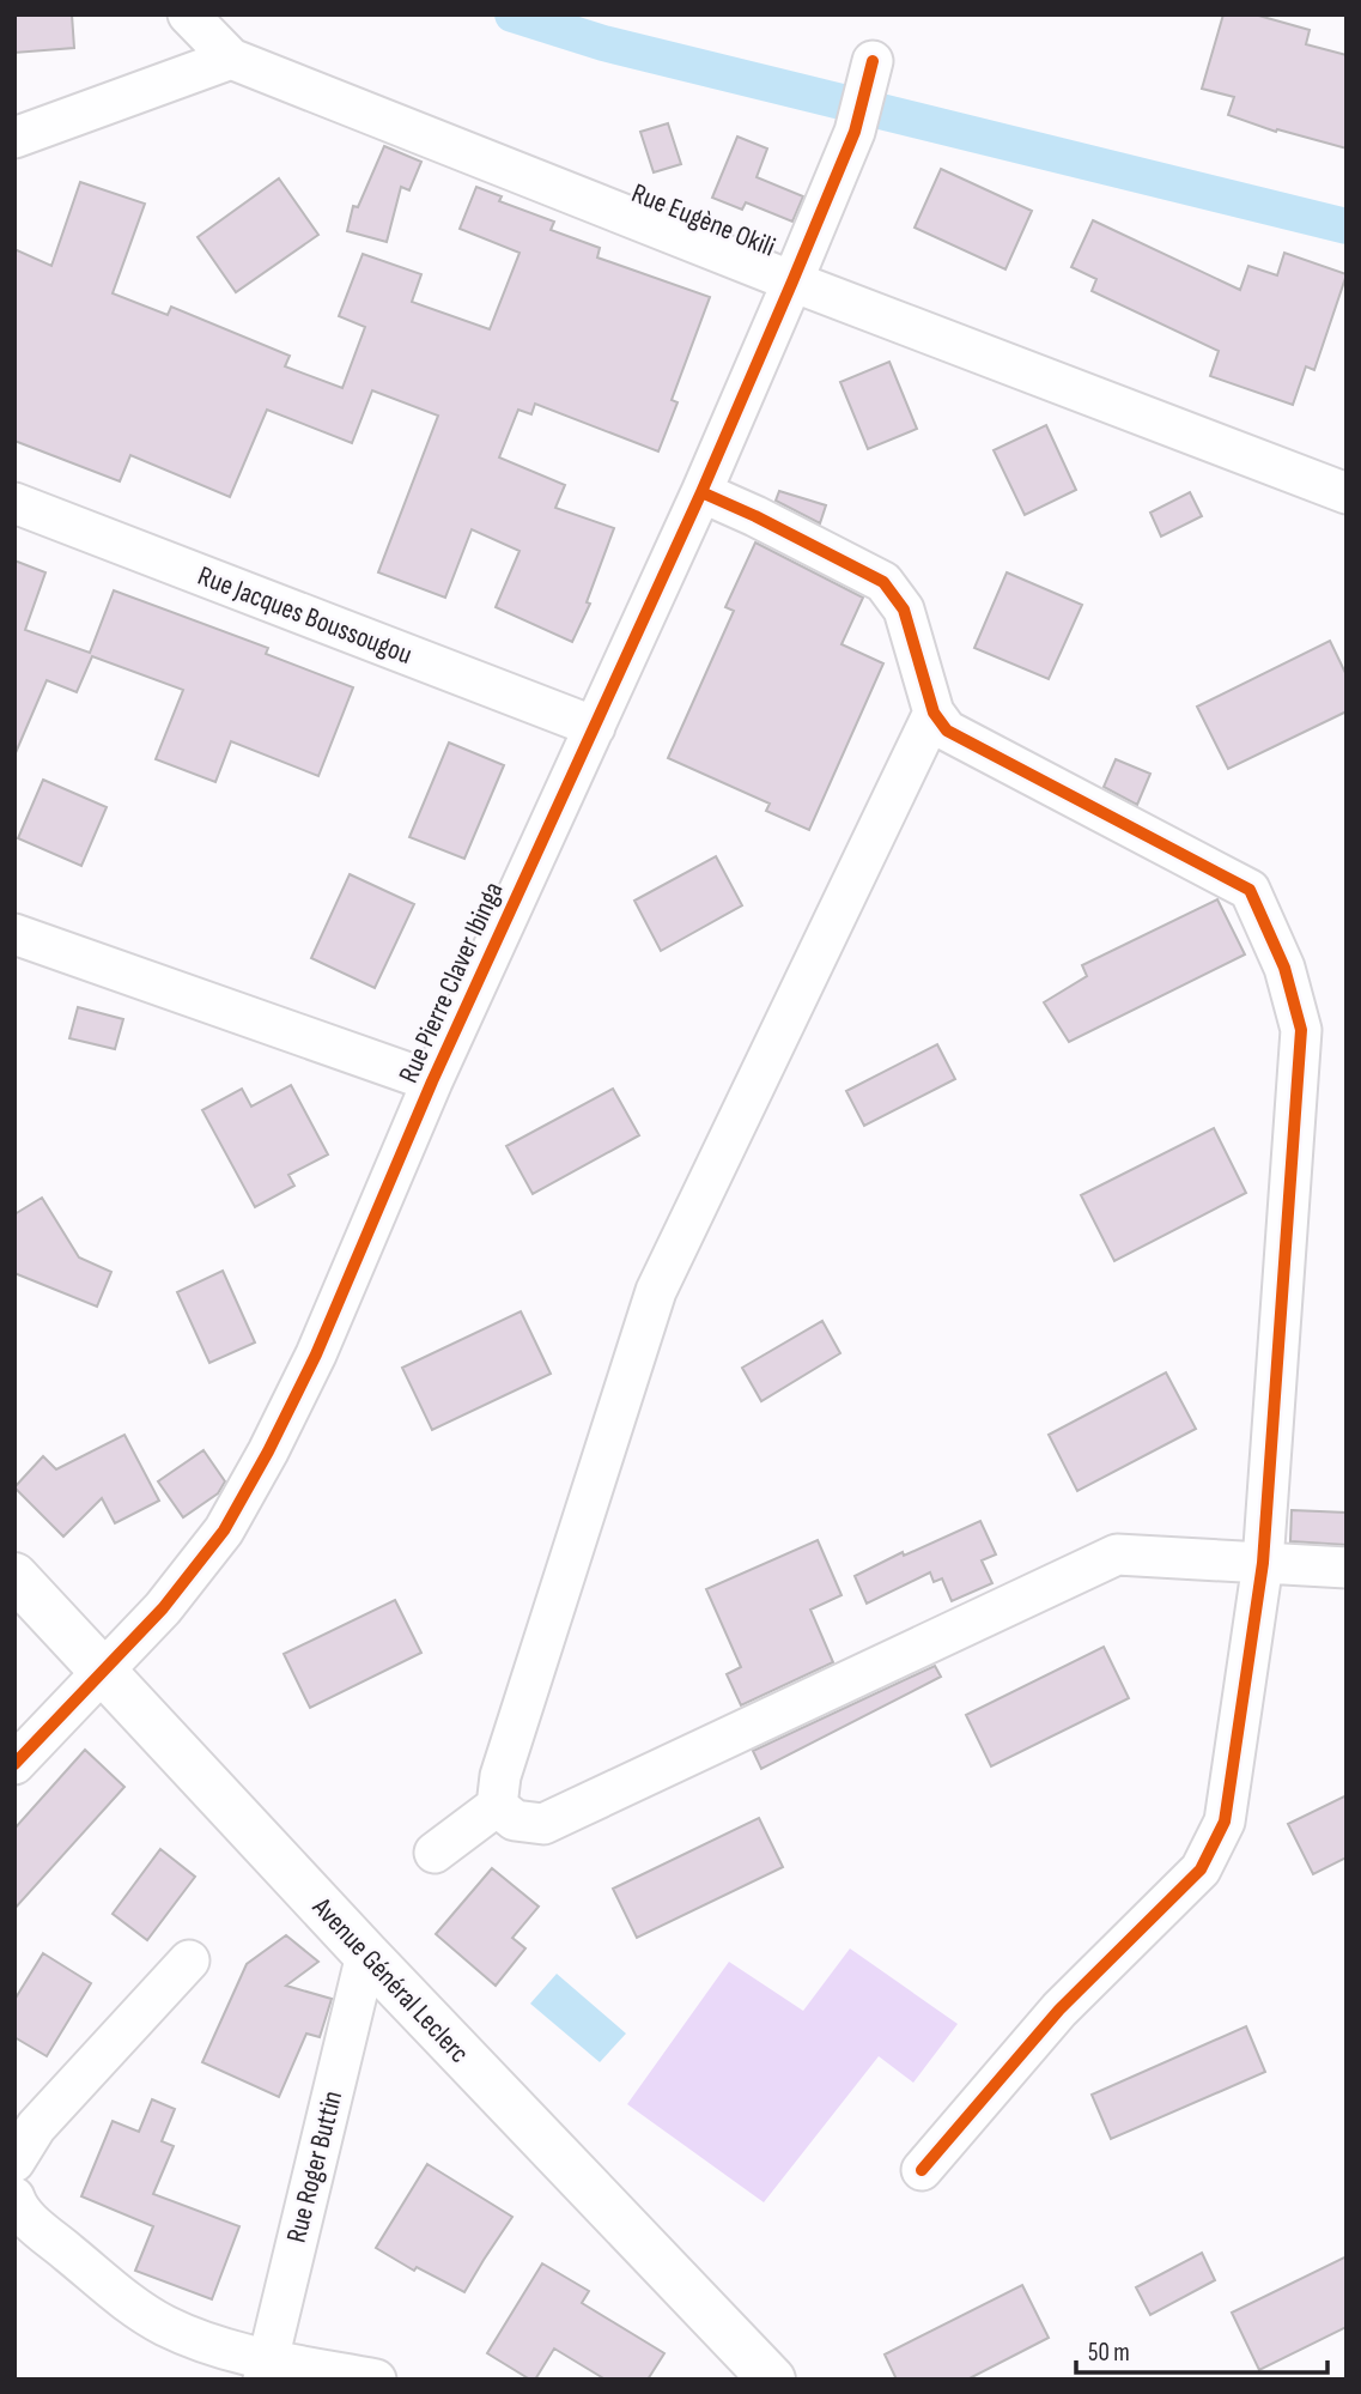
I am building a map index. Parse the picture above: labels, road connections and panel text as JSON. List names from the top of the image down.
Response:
{
  "streets": {
    "main road": ["Avenue Général Leclerc"],
    "street": [
      "Rue Eugène Okili",
      "Rue Jacques Boussougou",
      "Rue Pierre Claver Ibinga",
      "Rue Roger Buttin"
    ]
  },
  "crossings": [
    ["Rue Eugène Okili", "Rue Pierre Claver Ibinga"],
    ["Rue Jacques Boussougou", "Rue Pierre Claver Ibinga"],
    ["Rue Pierre Claver Ibinga", "Avenue Général Leclerc"],
    ["Avenue Général Leclerc", "Rue Roger Buttin"]
  ],
  "scale_bar": "50 m"
}
